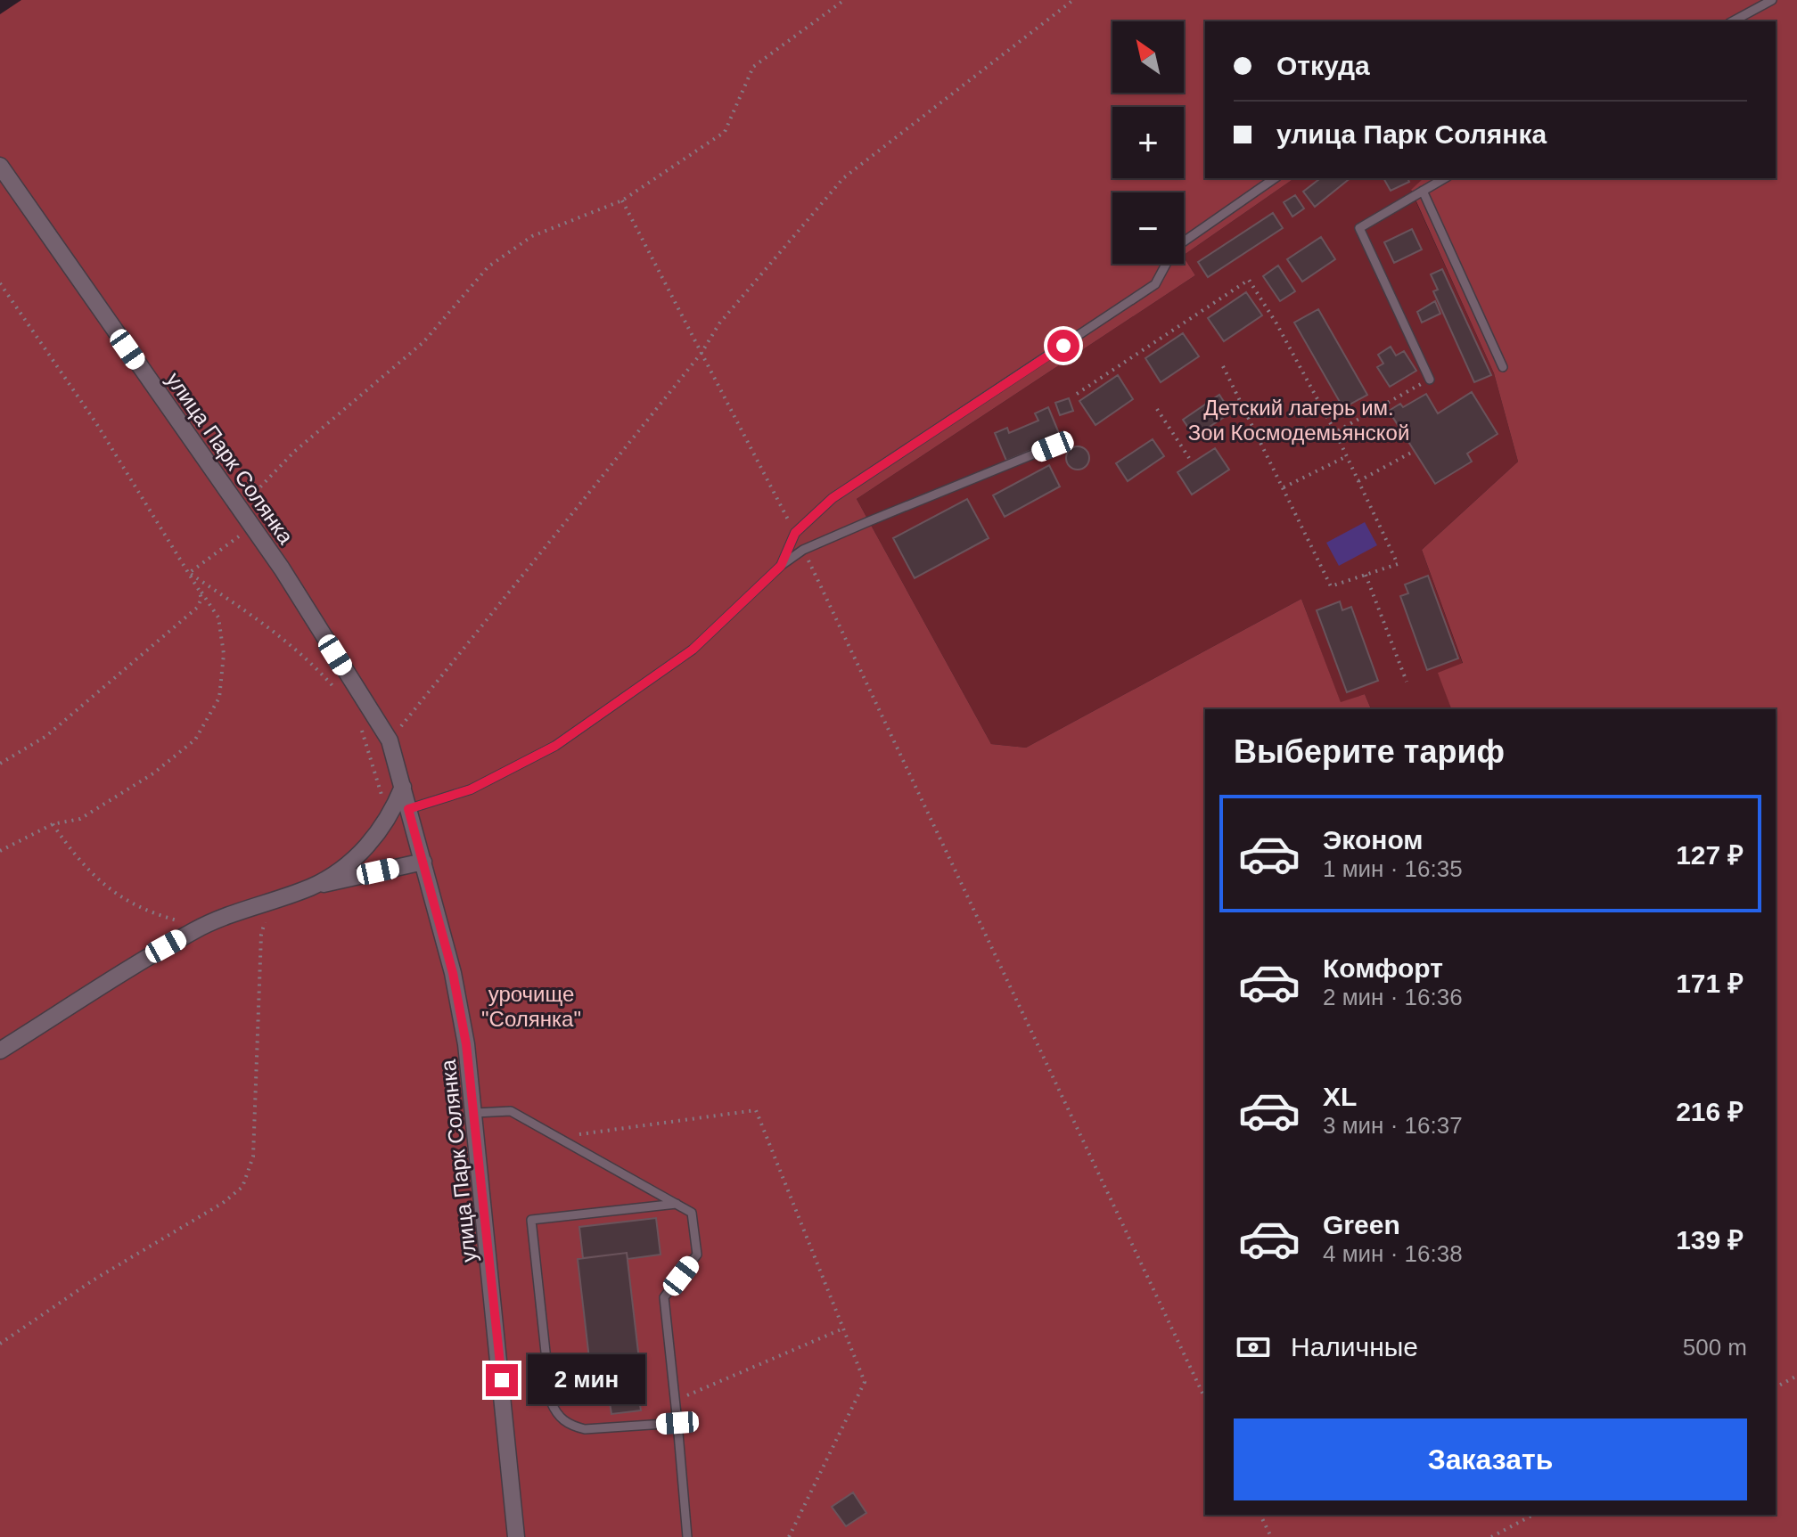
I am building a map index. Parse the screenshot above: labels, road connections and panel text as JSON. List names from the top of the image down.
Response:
{
  "streets": {
    "street": ["улица Парк Солянка"]
  },
  "parks": ["Детский лагерь им. Зои Космодемьянской", "урочище \"Солянка\""],
  "north": "top left",
  "page": {
    "map_buttons": ["+", "−"],
    "banner": ["Откуда", "улица Парк Солянка"],
    "heading": "Выберите тариф",
    "list": [
      {
        "name": "Эконом",
        "note": "1 мин · 16:35",
        "value": "127 ₽"
      },
      {
        "name": "Комфорт",
        "note": "2 мин · 16:36",
        "value": "171 ₽"
      },
      {
        "name": "XL",
        "note": "3 мин · 16:37",
        "value": "216 ₽"
      },
      {
        "name": "Green",
        "note": "4 мин · 16:38",
        "value": "139 ₽"
      }
    ],
    "pay": ["Наличные", "500 m"],
    "bubble": "2 мин",
    "buttons": "Заказать"
  }
}
